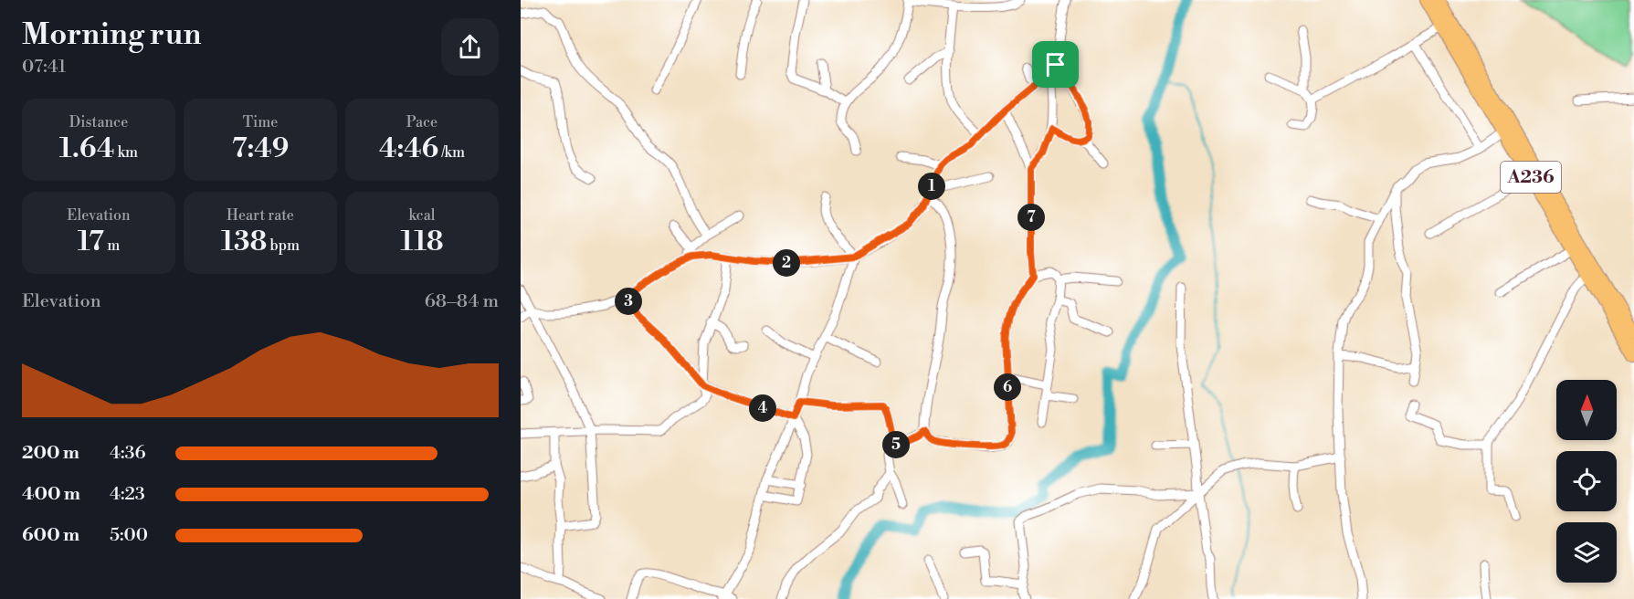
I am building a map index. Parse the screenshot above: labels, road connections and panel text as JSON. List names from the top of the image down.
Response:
{
  "streets": {
    "highway": ["A236"]
  },
  "north": "top",
  "page": {
    "heading": ["Morning run", "07:41"],
    "stats": [
      ["Distance", "1.64 km"],
      ["Time", "7:49"],
      ["Pace", "4:46 /km"],
      ["Elevation", "17 m"],
      ["Heart rate", "138 bpm"],
      ["kcal", "118"]
    ],
    "pins": [
      "1",
      "7",
      "2",
      "3",
      "6",
      "4",
      "5"
    ],
    "chart": ["Elevation", "68–84 m"],
    "list": [
      {
        "name": "200 m",
        "note": "4:36"
      },
      {
        "name": "400 m",
        "note": "4:23"
      },
      {
        "name": "600 m",
        "note": "5:00"
      }
    ]
  }
}
